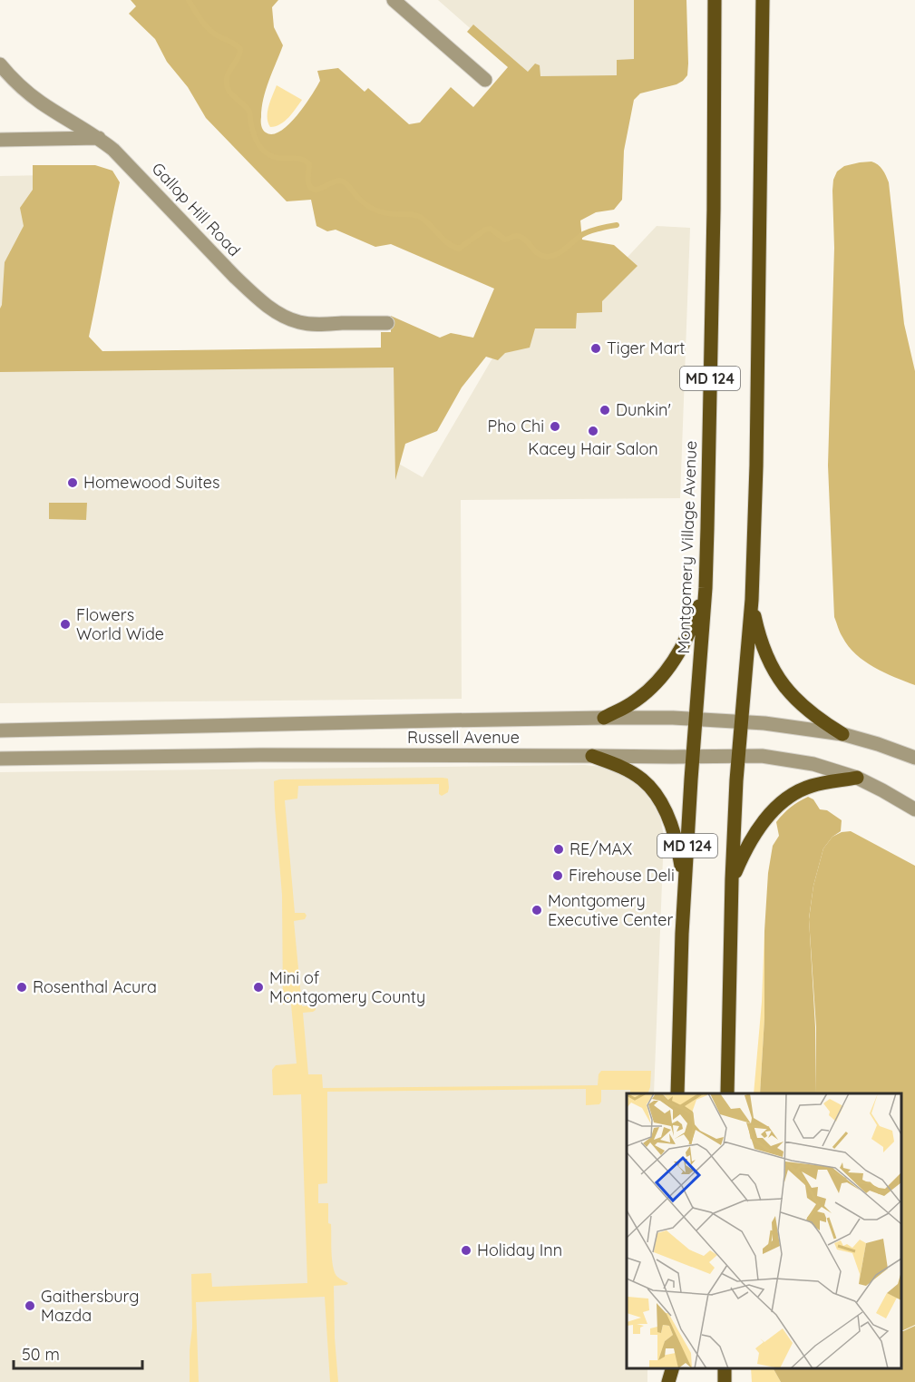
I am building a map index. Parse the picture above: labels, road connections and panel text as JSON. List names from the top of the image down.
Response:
{
  "streets": {
    "main road": ["MD 124", "Montgomery Village Avenue"],
    "street": ["Gallop Hill Road", "Russell Avenue"]
  },
  "crossings": [
    ["MD 124", "Russell Avenue"],
    ["Montgomery Village Avenue", "Russell Avenue"]
  ],
  "places": [
    "Tiger Mart",
    "Dunkin'",
    "Pho Chi",
    "Kacey Hair Salon",
    "Homewood Suites",
    "Flowers World Wide",
    "RE/MAX",
    "Firehouse Deli",
    "Montgomery Executive Center",
    "Rosenthal Acura",
    "Mini of Montgomery County",
    "Holiday Inn",
    "Gaithersburg Mazda"
  ],
  "scale_bar": "50 m"
}
